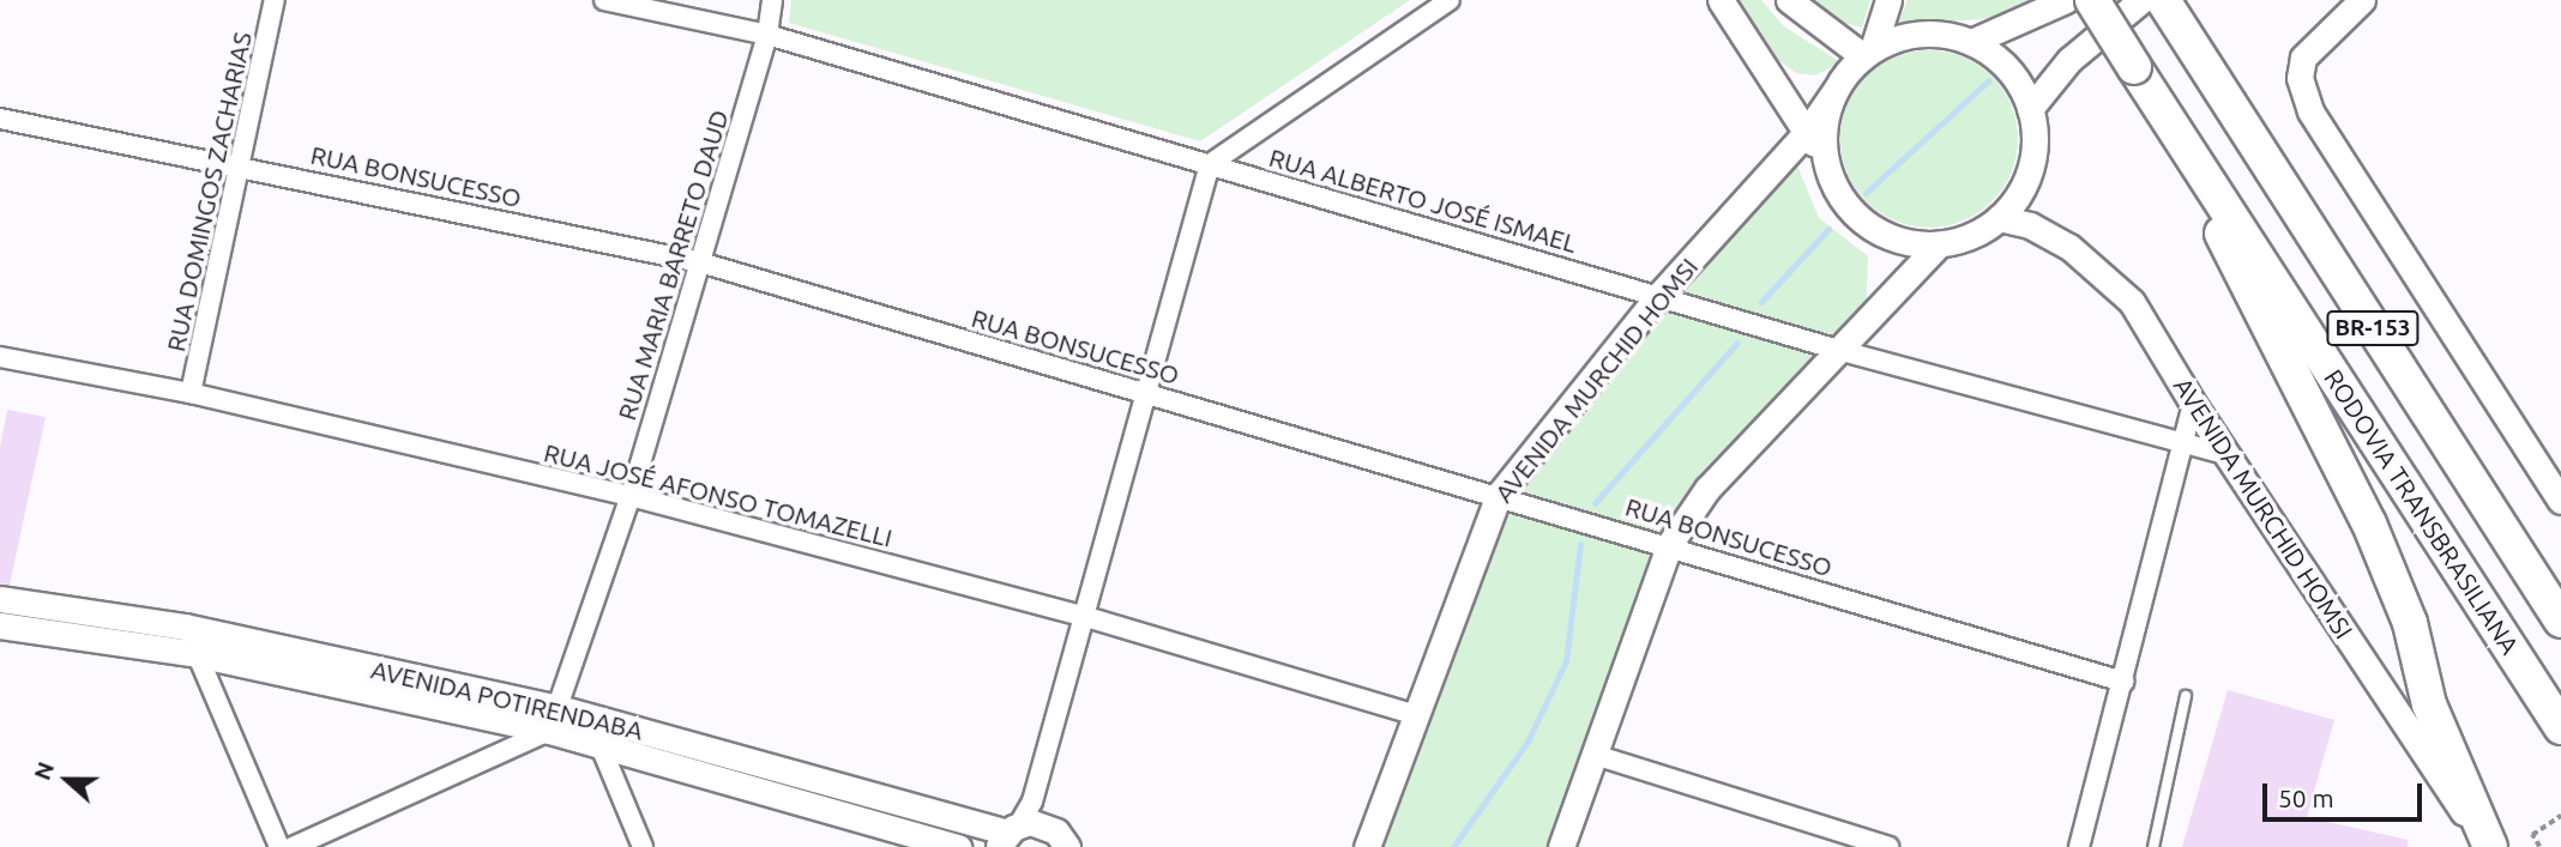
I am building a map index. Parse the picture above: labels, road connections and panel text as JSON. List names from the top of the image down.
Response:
{
  "streets": {
    "highway": ["BR-153", "RODOVIA TRANSBRASILIANA"],
    "main road": ["AVENIDA MURCHID HOMSI", "AVENIDA POTIRENDABA"],
    "street": [
      "RUA BONSUCESSO",
      "RUA DOMINGOS ZACHARIAS",
      "RUA ALBERTO JOSÉ ISMAEL",
      "RUA MARIA BARRETO DAUD",
      "RUA JOSÉ AFONSO TOMAZELLI"
    ]
  },
  "crossings": [
    ["RUA BONSUCESSO", "RUA DOMINGOS ZACHARIAS"],
    ["RUA BONSUCESSO", "RUA MARIA BARRETO DAUD"],
    ["RUA BONSUCESSO", "AVENIDA MURCHID HOMSI"],
    ["RUA DOMINGOS ZACHARIAS", "RUA JOSÉ AFONSO TOMAZELLI"],
    ["RUA ALBERTO JOSÉ ISMAEL", "RUA MARIA BARRETO DAUD"],
    ["RUA ALBERTO JOSÉ ISMAEL", "AVENIDA MURCHID HOMSI"],
    ["RUA MARIA BARRETO DAUD", "RUA JOSÉ AFONSO TOMAZELLI"],
    ["RUA MARIA BARRETO DAUD", "AVENIDA POTIRENDABA"],
    ["AVENIDA MURCHID HOMSI", "RUA JOSÉ AFONSO TOMAZELLI"]
  ],
  "scale_bar": "50 m",
  "north": "left"
}
